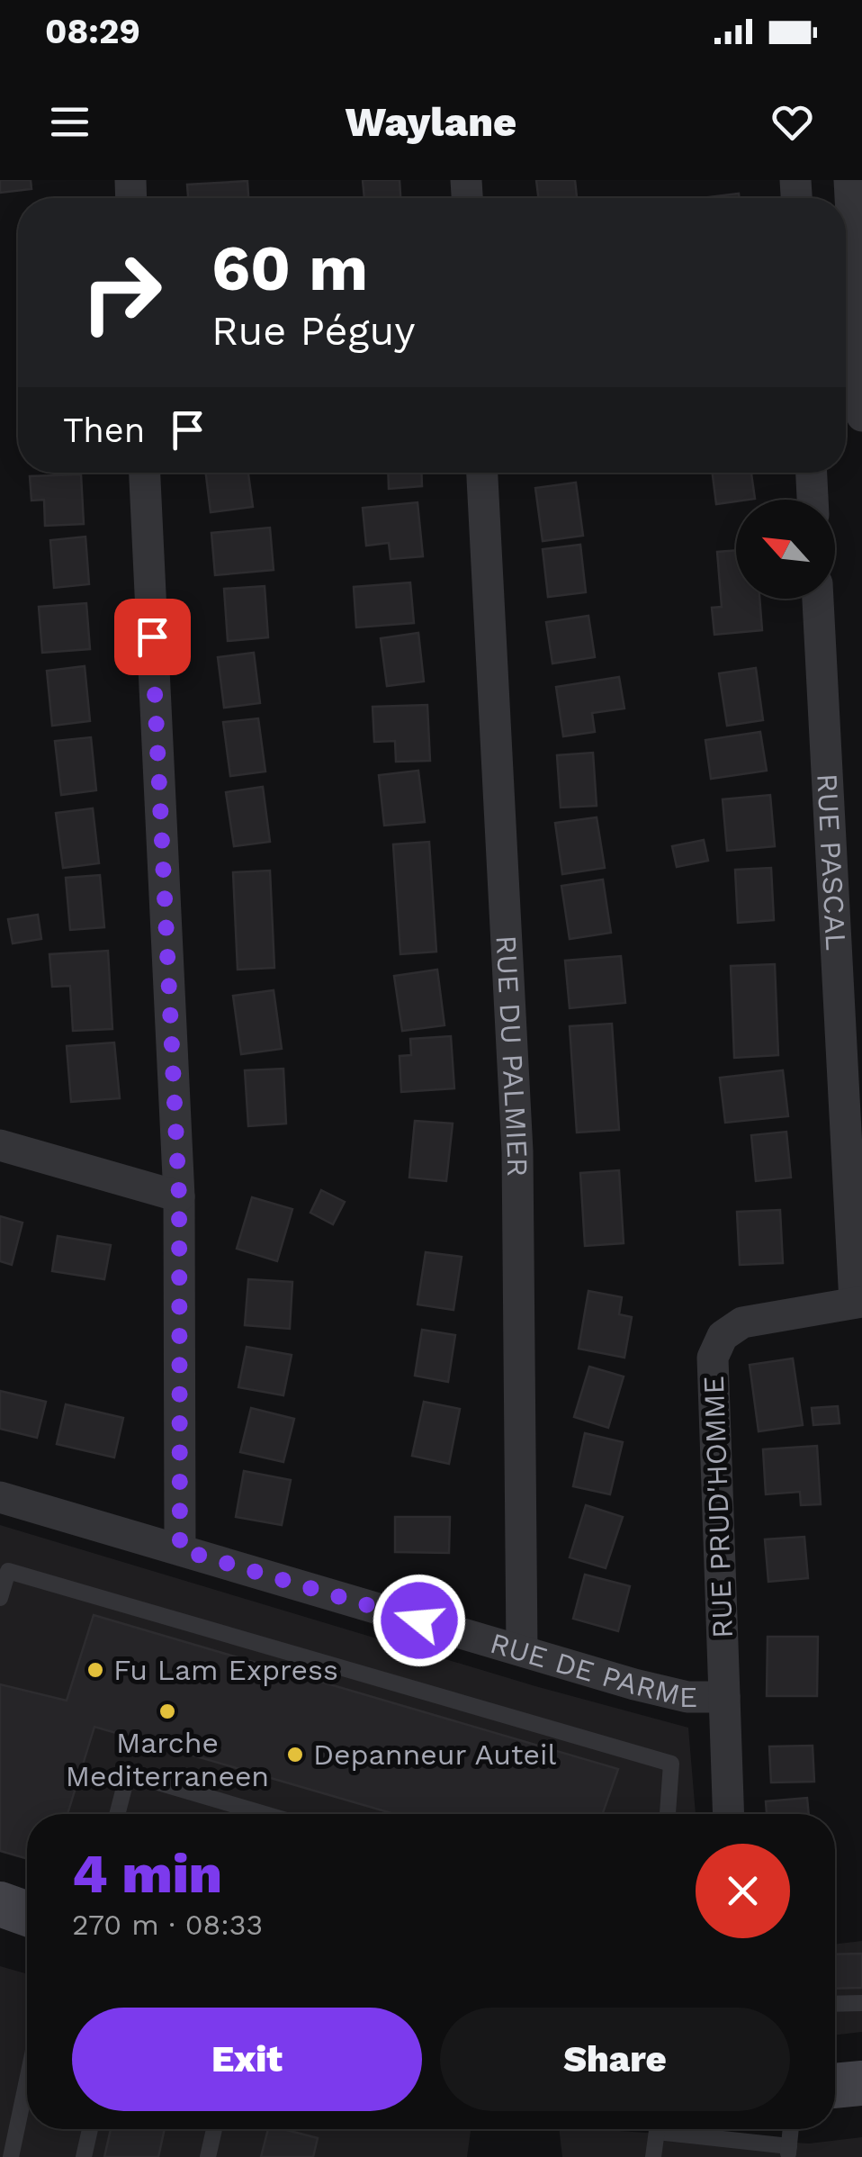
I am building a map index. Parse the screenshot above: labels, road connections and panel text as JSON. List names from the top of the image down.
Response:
{
  "streets": {
    "street": [
      "RUE PASCAL",
      "RUE DU PALMIER",
      "RUE PRUD'HOMME",
      "RUE DE PARME"
    ]
  },
  "crossings": [
    ["RUE PASCAL", "RUE PRUD'HOMME"],
    ["RUE DU PALMIER", "RUE DE PARME"],
    ["RUE PRUD'HOMME", "RUE DE PARME"]
  ],
  "places": ["Fu Lam Express", "Marche Mediterraneen", "Depanneur Auteil"],
  "north": "top left",
  "page": {
    "status": "08:29",
    "header": "Waylane",
    "turn": ["60 m", "Rue Péguy"],
    "then": "Then",
    "heading": ["4 min", "270 m · 08:33"],
    "buttons": ["Exit", "Share"]
  }
}
